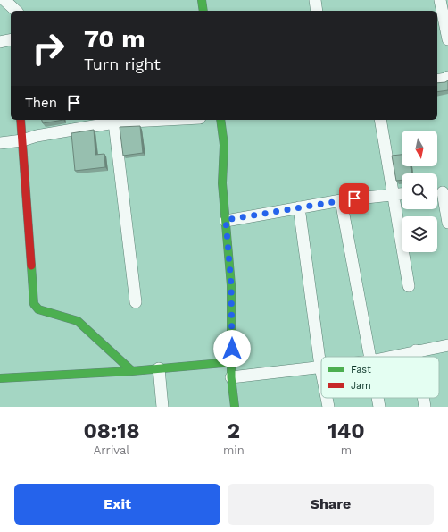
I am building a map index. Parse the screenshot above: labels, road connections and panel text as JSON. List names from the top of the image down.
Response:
{
  "legend": ["Fast", "Jam"],
  "north": "bottom",
  "page": {
    "turn": ["70 m", "Turn right"],
    "then": "Then",
    "eta": [
      "08:18",
      "Arrival",
      "2",
      "min",
      "140",
      "m"
    ],
    "buttons": ["Exit", "Share"]
  }
}
